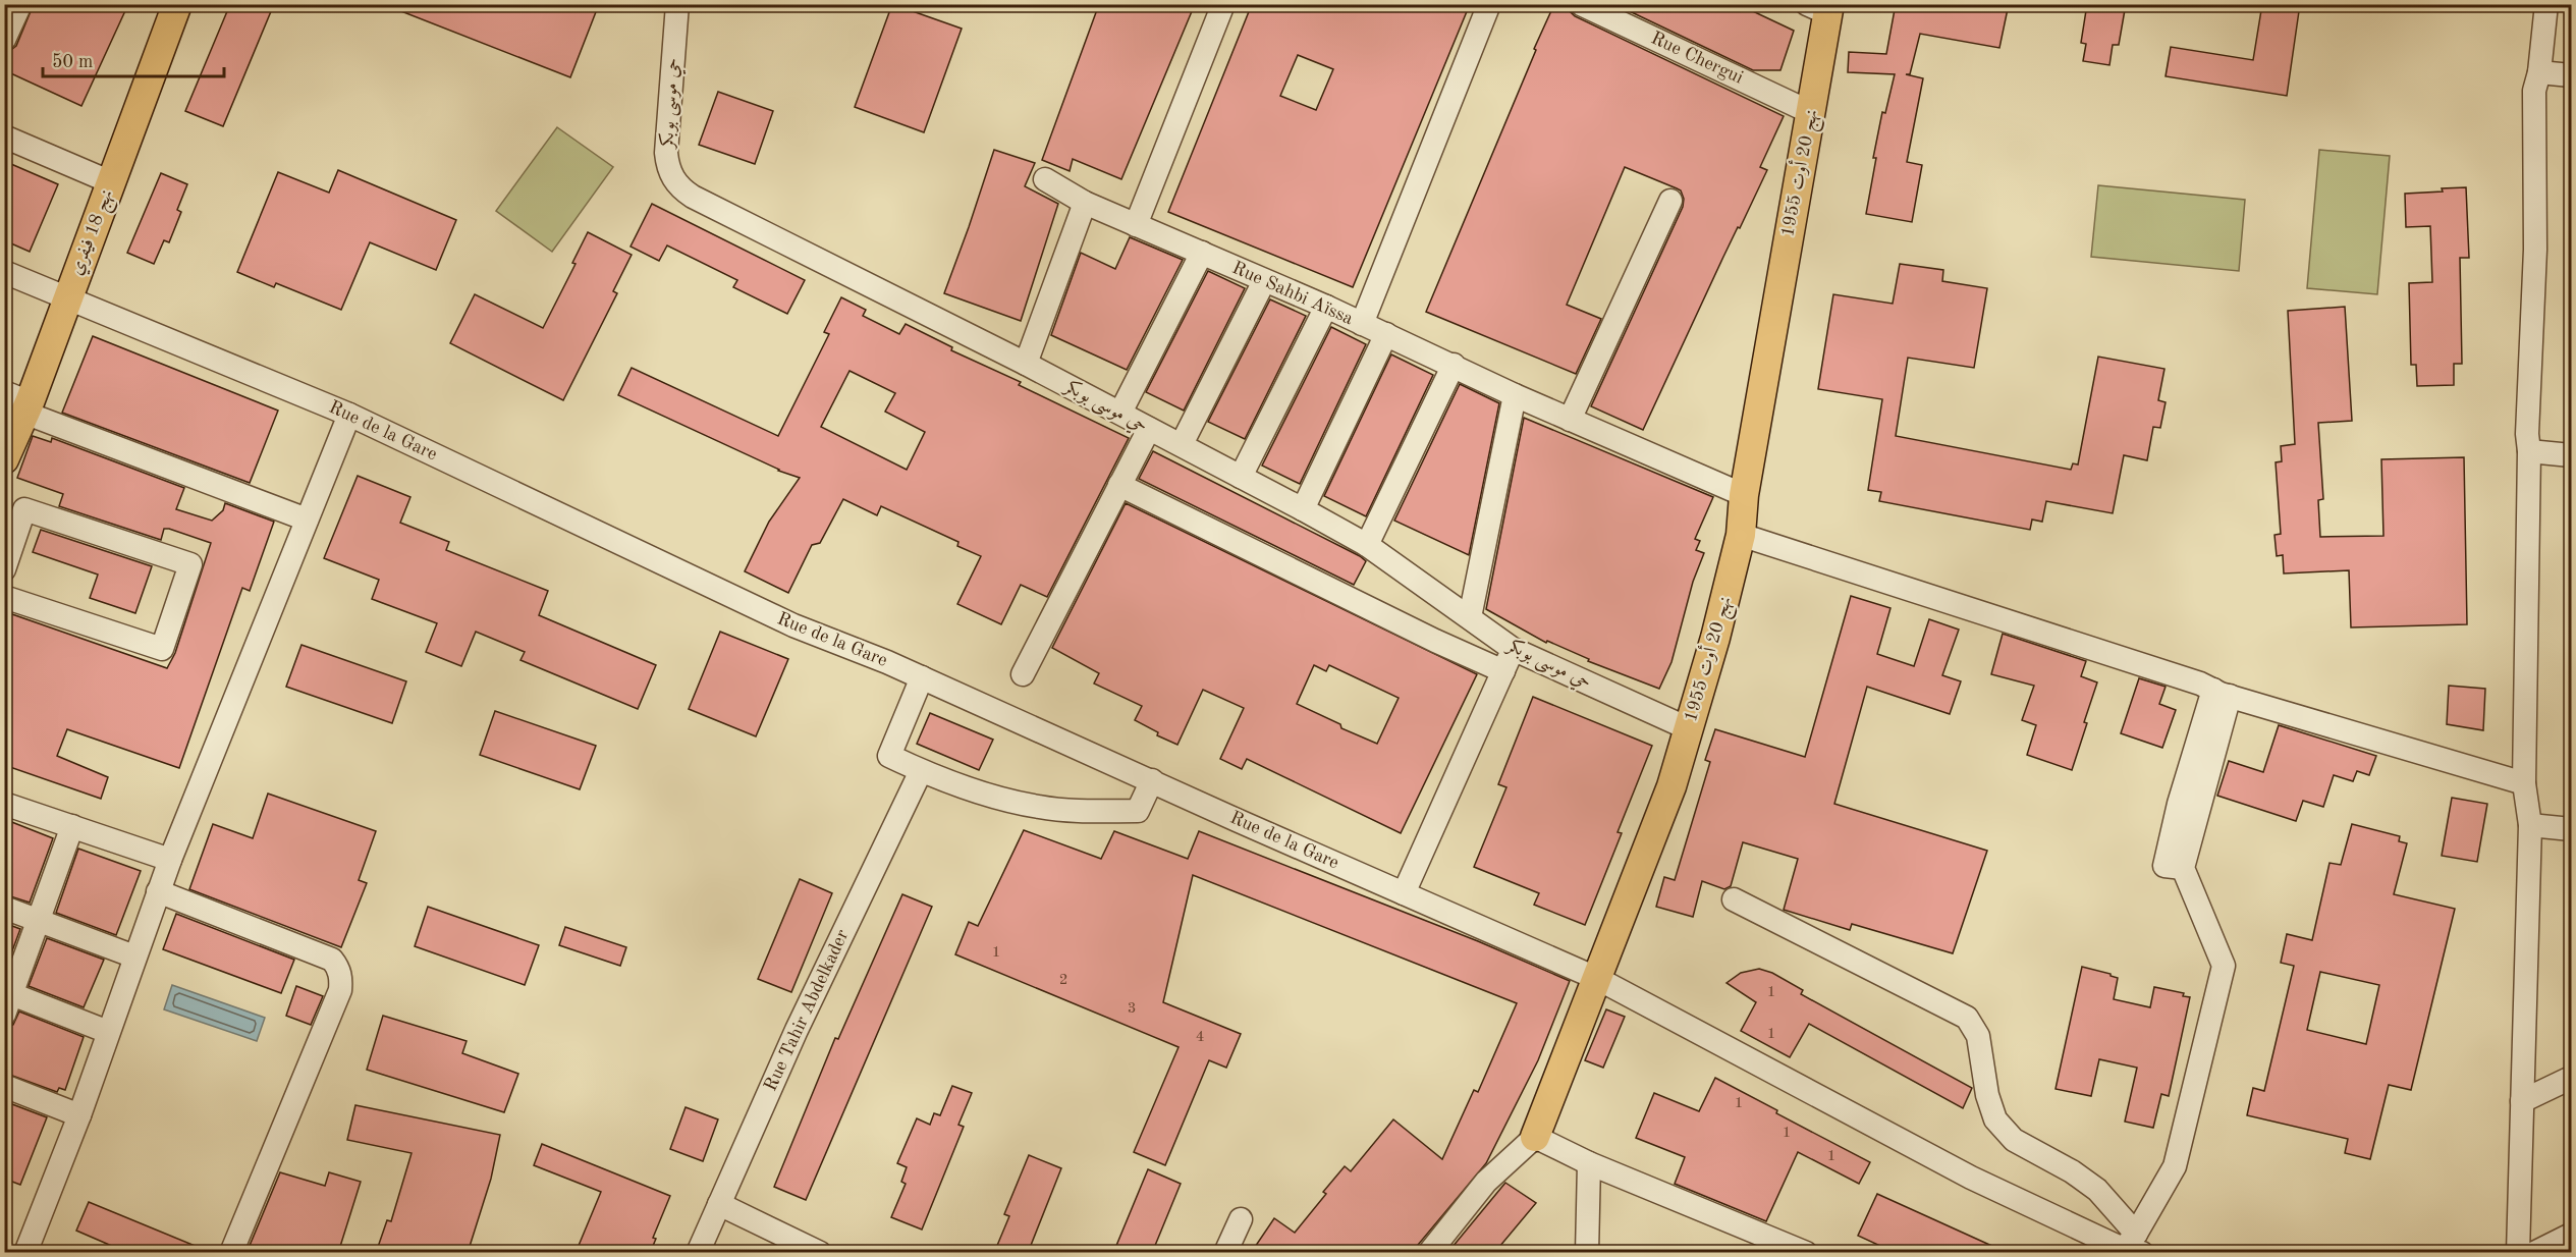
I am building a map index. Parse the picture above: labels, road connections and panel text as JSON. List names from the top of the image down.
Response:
{
  "streets": {
    "main road": ["نهج 20 أوت 1955", "نهج 18 فيفري"],
    "street": [
      "Rue Chergui",
      "حي موسى بوبكر",
      "Rue Sahbi Aïssa",
      "Rue de la Gare",
      "Rue Tahir Abdelkader"
    ]
  },
  "crossings": [
    ["Rue Chergui", "نهج 20 أوت 1955"],
    ["حي موسى بوبكر", "نهج 20 أوت 1955"],
    ["نهج 20 أوت 1955", "Rue Sahbi Aïssa"],
    ["نهج 20 أوت 1955", "Rue de la Gare"],
    ["نهج 18 فيفري", "Rue de la Gare"]
  ],
  "house_numbers": [
    "1",
    "2",
    "1",
    "3",
    "1",
    "4",
    "1",
    "1",
    "1"
  ],
  "scale_bar": "50 m"
}
